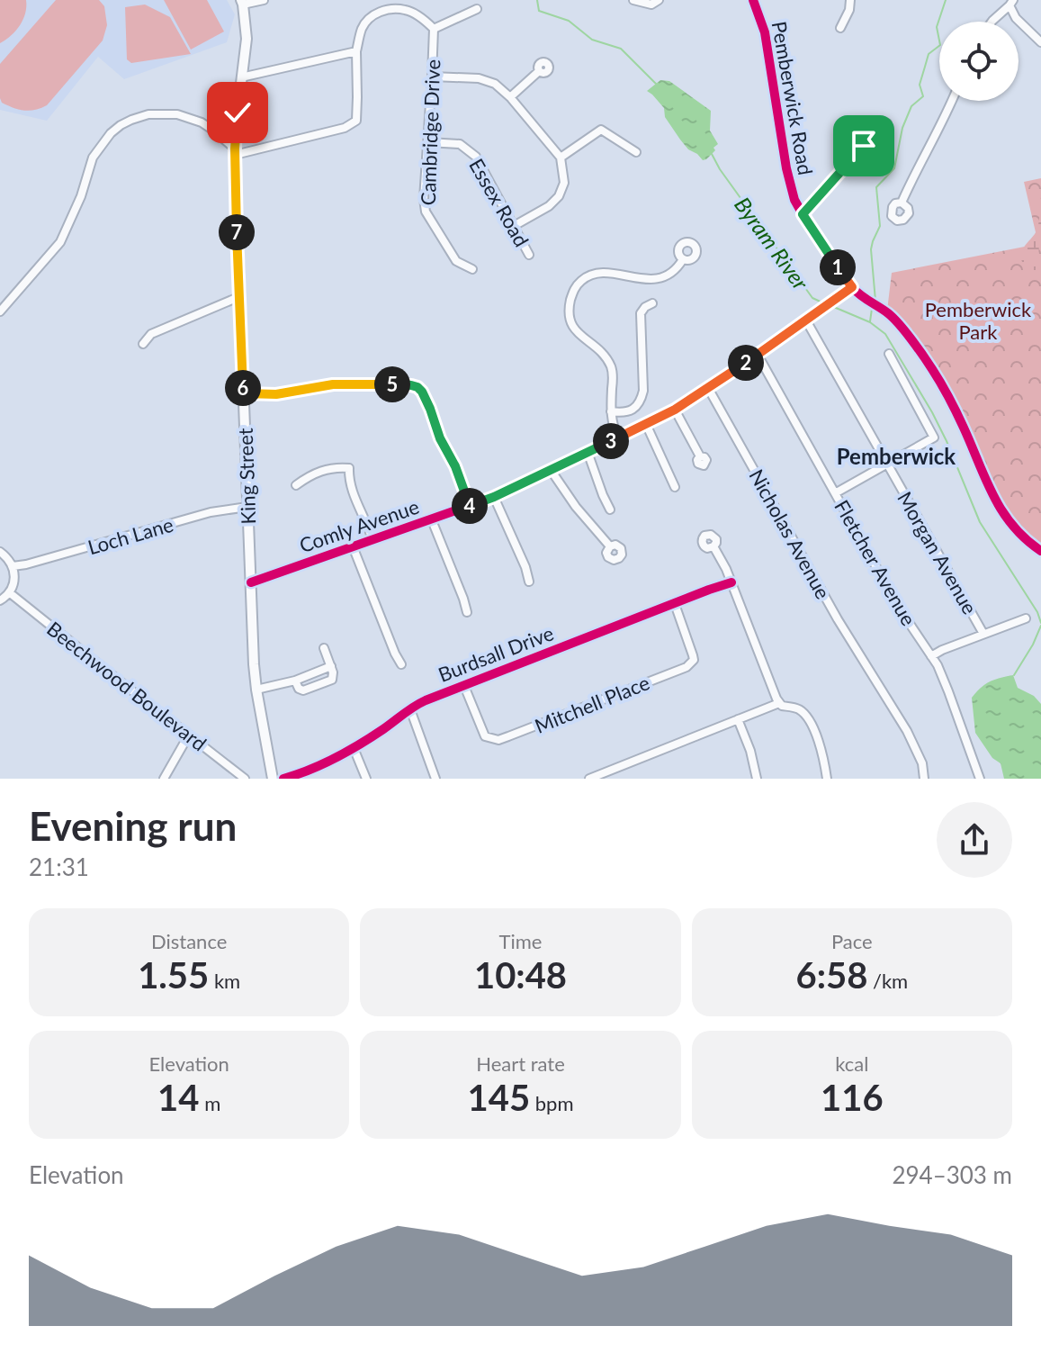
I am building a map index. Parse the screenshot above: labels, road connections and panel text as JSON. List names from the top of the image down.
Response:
{
  "streets": {
    "main road": ["King Street"],
    "street": [
      "Pemberwick Road",
      "Cambridge Drive",
      "Essex Road",
      "Comly Avenue",
      "Nicholas Avenue",
      "Loch Lane",
      "Morgan Avenue",
      "Fletcher Avenue",
      "Burdsall Drive",
      "Beechwood Boulevard",
      "Mitchell Place"
    ]
  },
  "crossings": [
    ["Pemberwick Road", "Comly Avenue"],
    ["Cambridge Drive", "Essex Road"],
    ["King Street", "Comly Avenue"],
    ["King Street", "Loch Lane"],
    ["Comly Avenue", "Nicholas Avenue"],
    ["Comly Avenue", "Morgan Avenue"],
    ["Comly Avenue", "Fletcher Avenue"],
    ["Burdsall Drive", "Mitchell Place"]
  ],
  "districts": ["Pemberwick"],
  "water": ["Byram River"],
  "parks": ["Pemberwick Park"],
  "page": {
    "pins": [
      "7",
      "1",
      "2",
      "5",
      "6",
      "3",
      "4"
    ],
    "heading": ["Evening run", "21:31"],
    "stats": [
      ["Distance", "1.55 km"],
      ["Time", "10:48"],
      ["Pace", "6:58 /km"],
      ["Elevation", "14 m"],
      ["Heart rate", "145 bpm"],
      ["kcal", "116"]
    ],
    "chart": ["Elevation", "294–303 m"]
  }
}
